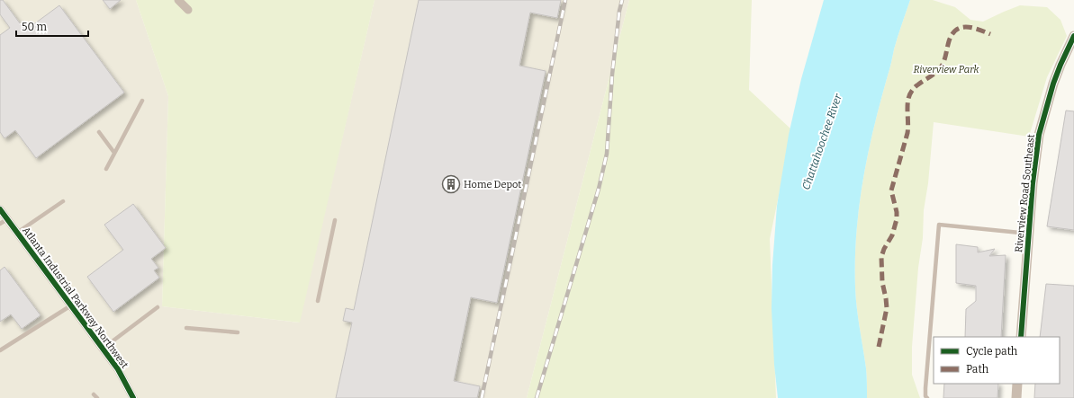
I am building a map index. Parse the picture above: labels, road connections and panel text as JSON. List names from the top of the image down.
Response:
{
  "streets": {
    "street": ["Riverview Road Southeast", "Atlanta Industrial Parkway Northwest"]
  },
  "water": ["Chattahoochee River"],
  "parks": ["Riverview Park"],
  "places": {
    "building": ["Home Depot"]
  },
  "legend": ["Cycle path", "Path"],
  "scale_bar": "50 m"
}
